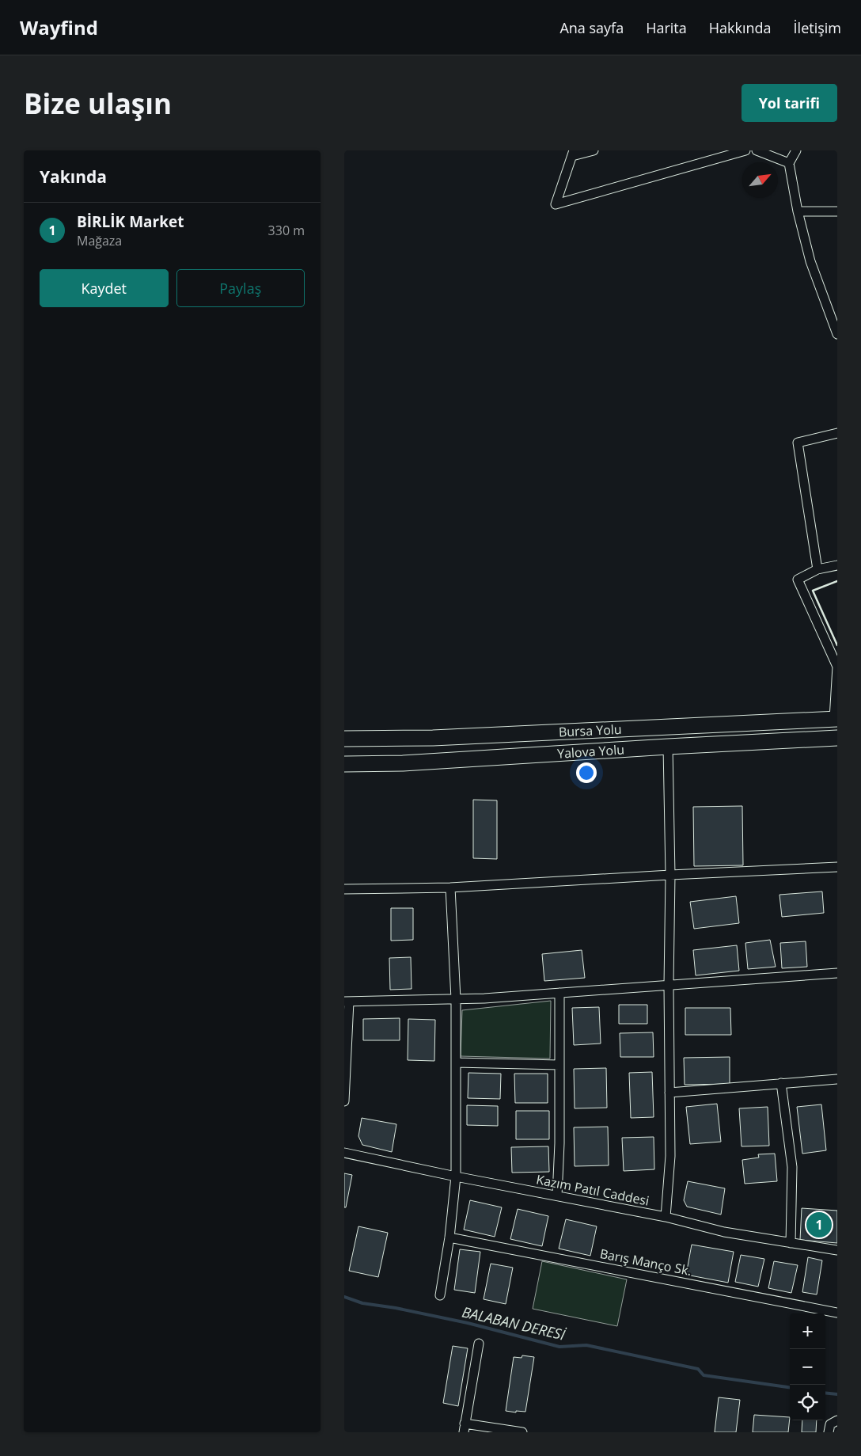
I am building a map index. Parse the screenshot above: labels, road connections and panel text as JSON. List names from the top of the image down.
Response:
{
  "streets": {
    "highway": ["Bursa Yolu", "Yalova Yolu"],
    "street": ["Kazım Patıl Caddesi", "Barış Manço Sk."]
  },
  "water": ["BALABAN DERESİ"],
  "north": "top right",
  "page": {
    "header": "Wayfind",
    "nav": [
      "Ana sayfa",
      "Harita",
      "Hakkında",
      "İletişim"
    ],
    "buttons": [
      "Yol tarifi",
      ["Kaydet", "Paylaş"]
    ],
    "title": "Bize ulaşın",
    "heading": "Yakında",
    "list": [
      {
        "mark": "1",
        "name": "BİRLİK Market",
        "note": "Mağaza",
        "value": "330 m"
      }
    ],
    "pins": "1",
    "map_buttons": ["+", "−"]
  }
}
